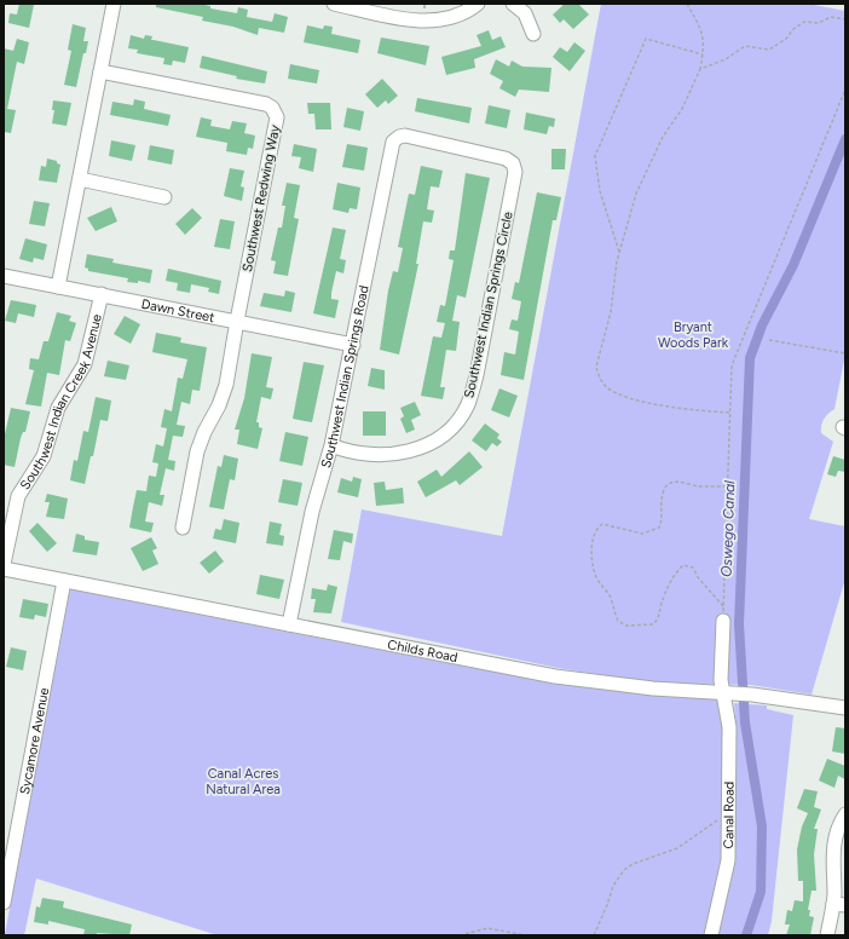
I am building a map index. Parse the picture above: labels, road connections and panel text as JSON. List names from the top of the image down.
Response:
{
  "streets": {
    "street": [
      "Southwest Redwing Way",
      "Southwest Indian Springs Circle",
      "Dawn Street",
      "Southwest Indian Springs Road",
      "Southwest Indian Creek Avenue",
      "Childs Road",
      "Sycamore Avenue",
      "Canal Road"
    ]
  },
  "crossings": [
    ["Southwest Redwing Way", "Dawn Street"],
    ["Southwest Indian Springs Circle", "Southwest Indian Springs Road"],
    ["Dawn Street", "Southwest Indian Springs Road"],
    ["Dawn Street", "Southwest Indian Creek Avenue"],
    ["Southwest Indian Springs Road", "Childs Road"],
    ["Childs Road", "Sycamore Avenue"],
    ["Childs Road", "Canal Road"]
  ],
  "water": ["Oswego Canal"],
  "parks": ["Bryant Woods Park", "Canal Acres Natural Area"]
}
